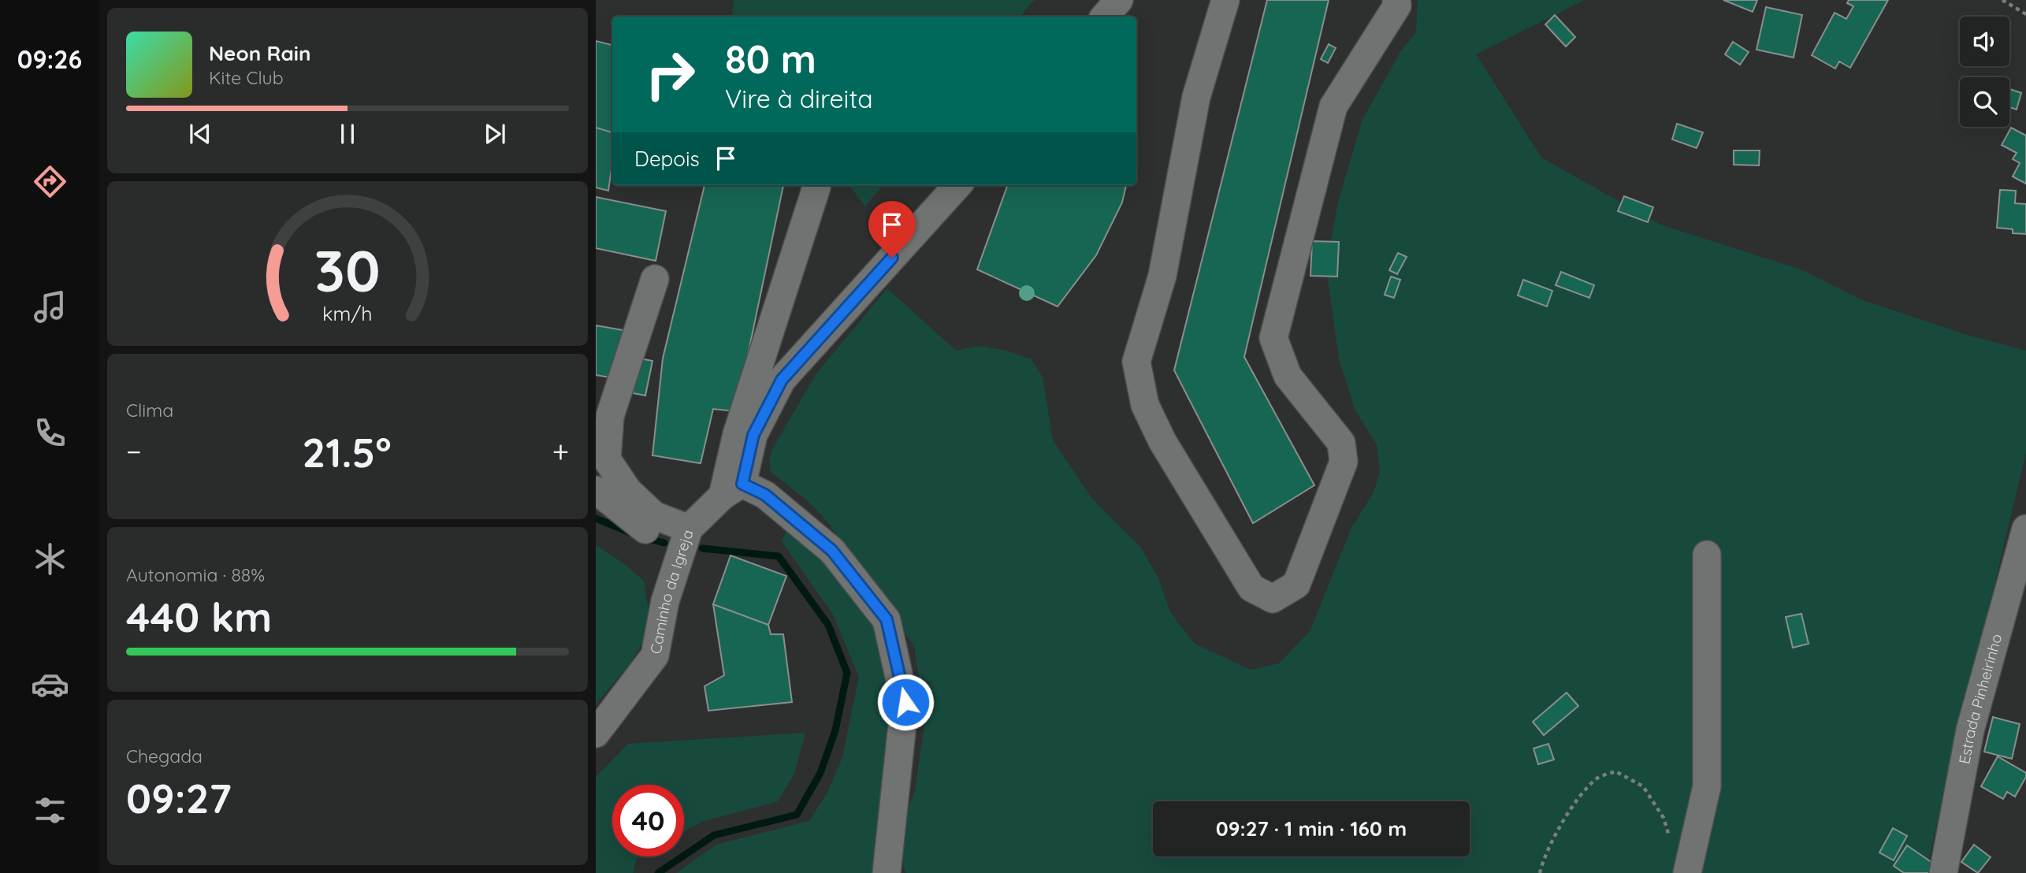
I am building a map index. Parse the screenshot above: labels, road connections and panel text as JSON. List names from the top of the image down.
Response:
{
  "streets": {
    "street": ["Caminho da Igreja", "Estrada Pinheirinho"]
  },
  "page": {
    "tabs": "09:26",
    "turn": ["80 m", "Vire à direita"],
    "song": ["Neon Rain", "Kite Club"],
    "then": "Depois",
    "tile": [
      "Clima",
      ["Autonomia · 88%", "440 km"],
      ["Chegada", "09:27"]
    ],
    "heat": ["−", "21.5°", "+"],
    "limit": "40",
    "trip": "09:27 · 1 min · 160 m",
    "gauge": ["30", "km/h"]
  }
}
